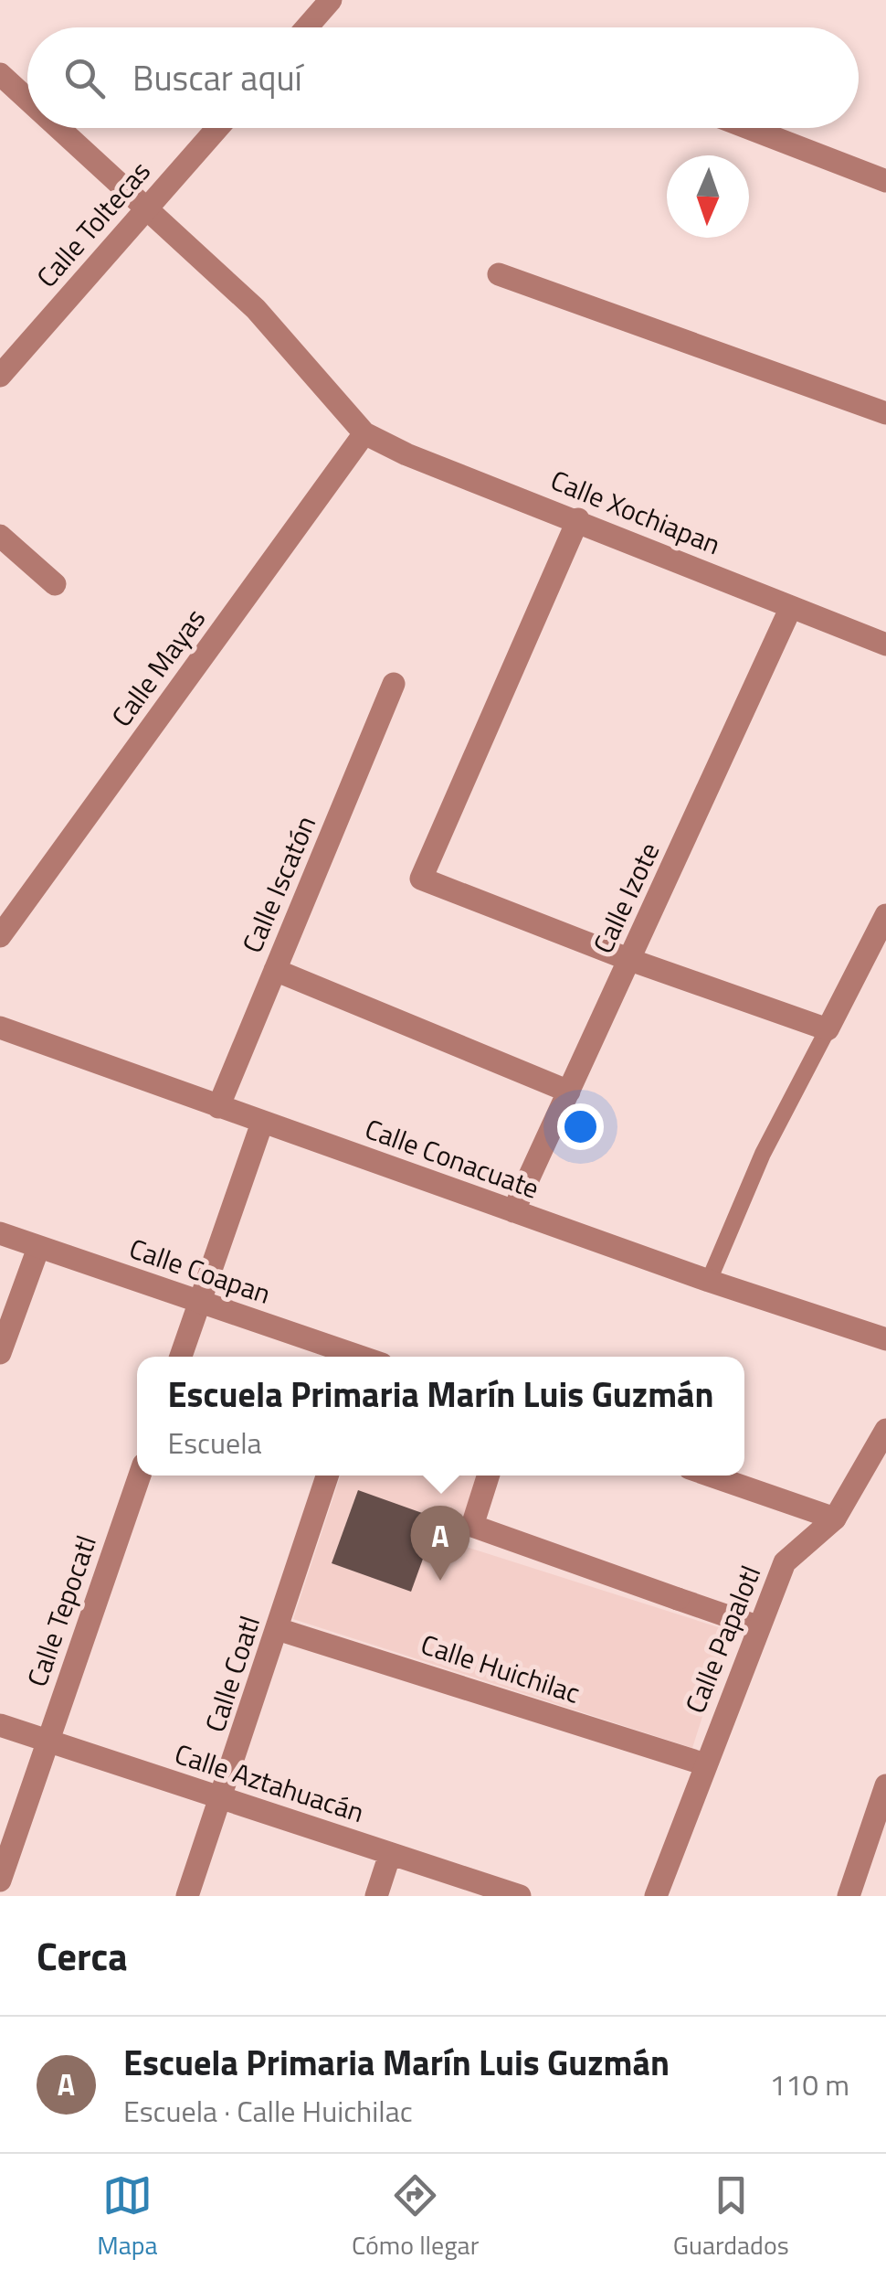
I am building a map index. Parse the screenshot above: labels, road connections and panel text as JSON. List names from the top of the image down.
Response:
{
  "streets": {
    "street": [
      "Calle Toltecas",
      "Calle Xochiapan",
      "Calle Mayas",
      "Calle Iscatón",
      "Calle Izote",
      "Calle Conacuate",
      "Calle Coapan",
      "Calle Tepocatl",
      "Calle Papalotl",
      "Calle Huichilac",
      "Calle Coatl",
      "Calle Aztahuacán"
    ]
  },
  "crossings": [
    ["Calle Xochiapan", "Calle Mayas"],
    ["Calle Xochiapan", "Calle Izote"],
    ["Calle Iscatón", "Calle Conacuate"],
    ["Calle Izote", "Calle Conacuate"],
    ["Calle Tepocatl", "Calle Aztahuacán"],
    ["Calle Papalotl", "Calle Huichilac"],
    ["Calle Huichilac", "Calle Coatl"],
    ["Calle Coatl", "Calle Aztahuacán"]
  ],
  "north": "bottom",
  "page": {
    "search": "Buscar aquí",
    "popup": ["Escuela Primaria Marín Luis Guzmán", "Escuela"],
    "pins": "A",
    "heading": "Cerca",
    "list": [
      {
        "mark": "A",
        "name": "Escuela Primaria Marín Luis Guzmán",
        "note": "Escuela · Calle Huichilac",
        "value": "110 m"
      }
    ],
    "nav": ["Mapa", "Cómo llegar", "Guardados"]
  }
}
